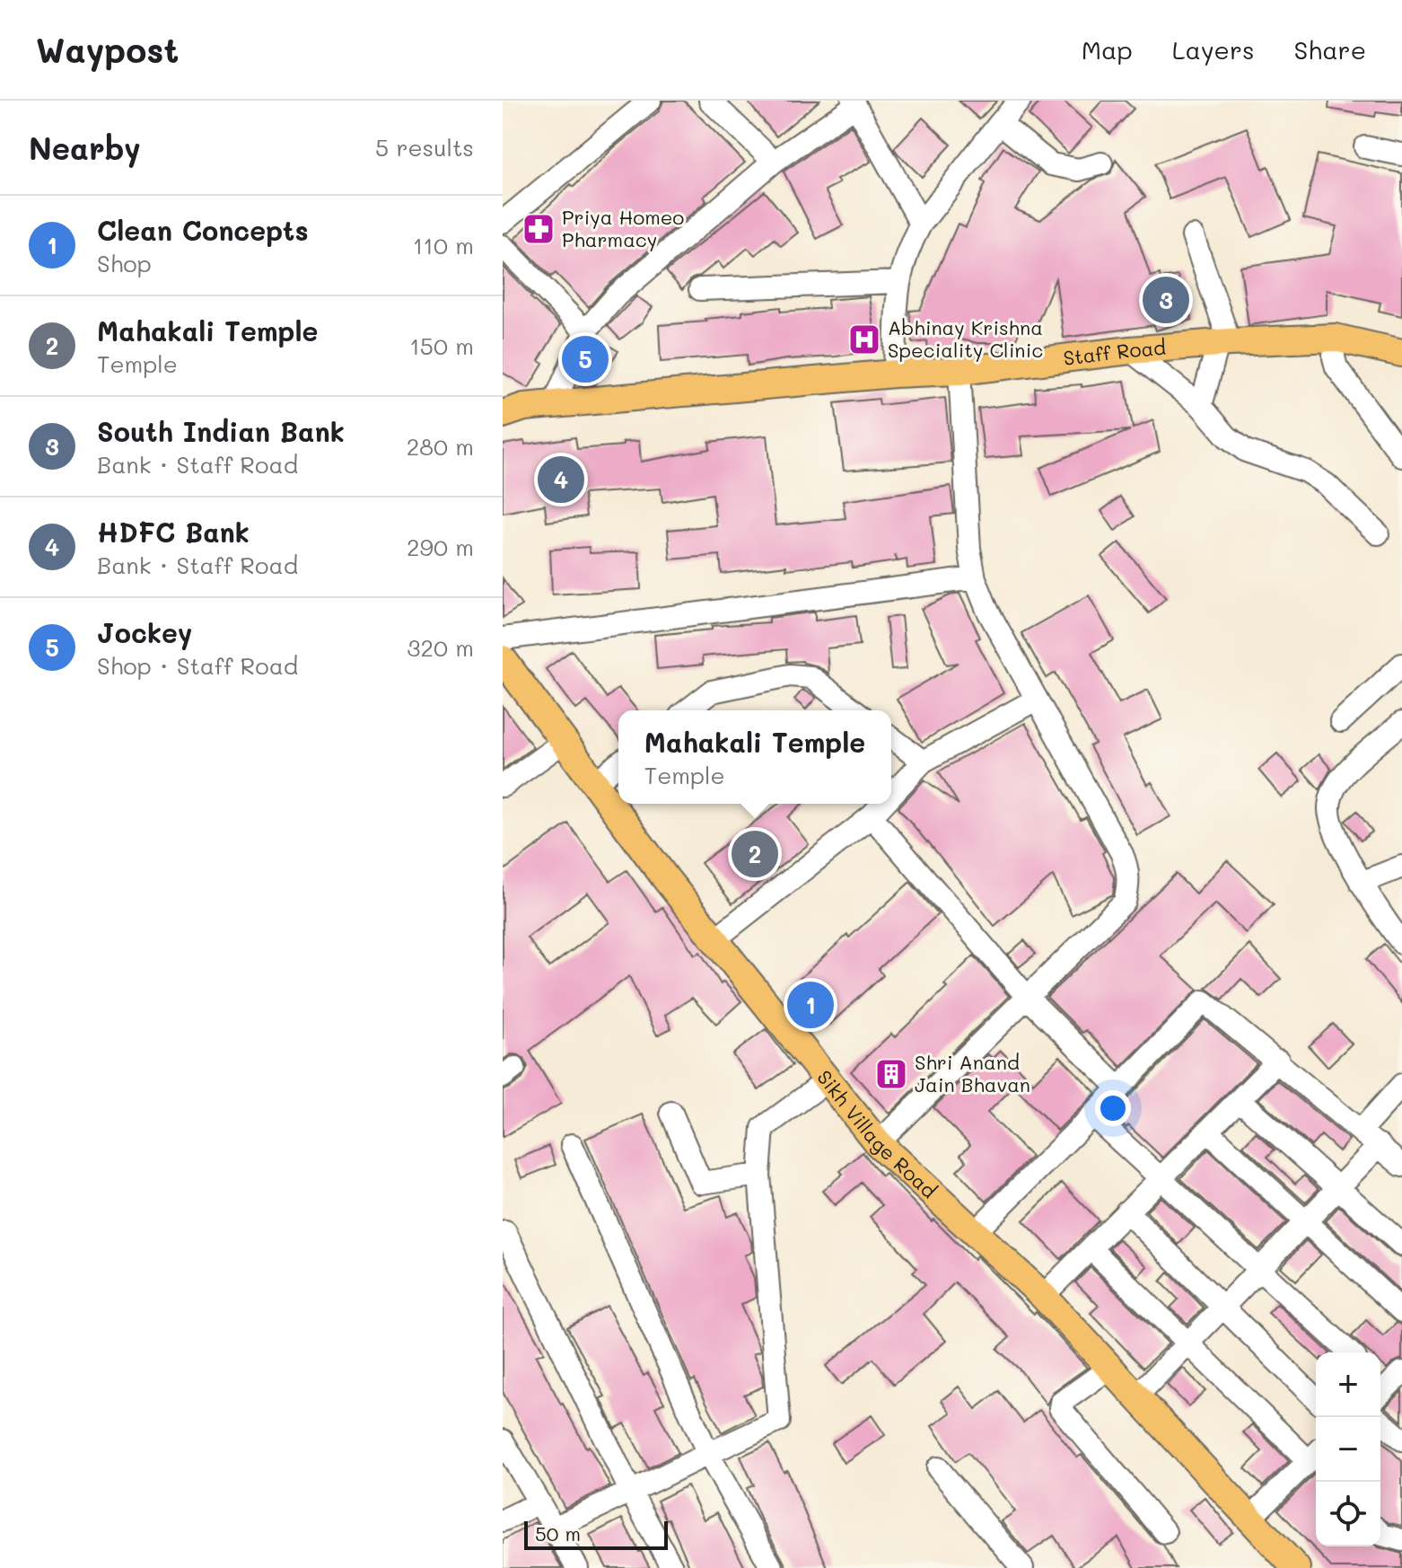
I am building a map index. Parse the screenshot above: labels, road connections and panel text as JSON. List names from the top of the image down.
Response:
{
  "streets": {
    "main road": ["Staff Road", "Sikh Village Road"]
  },
  "places": {
    "pharmacy": ["Priya Homeo Pharmacy"],
    "hospital": ["Abhinay Krishna Speciality Clinic"],
    "building": ["Shri Anand Jain Bhavan"]
  },
  "scale_bar": "50 m",
  "page": {
    "header": "Waypost",
    "nav": ["Map", "Layers", "Share"],
    "heading": ["Nearby", "5 results"],
    "list": [
      {
        "mark": "1",
        "name": "Clean Concepts",
        "note": "Shop",
        "value": "110 m"
      },
      {
        "mark": "2",
        "name": "Mahakali Temple",
        "note": "Temple",
        "value": "150 m"
      },
      {
        "mark": "3",
        "name": "South Indian Bank",
        "note": "Bank · Staff Road",
        "value": "280 m"
      },
      {
        "mark": "4",
        "name": "HDFC Bank",
        "note": "Bank · Staff Road",
        "value": "290 m"
      },
      {
        "mark": "5",
        "name": "Jockey",
        "note": "Shop · Staff Road",
        "value": "320 m"
      }
    ],
    "pins": [
      "3",
      "5",
      "4",
      "2",
      "1"
    ],
    "popup": ["Mahakali Temple", "Temple"],
    "map_buttons": ["+", "−"],
    "scale": "50 m"
  }
}
